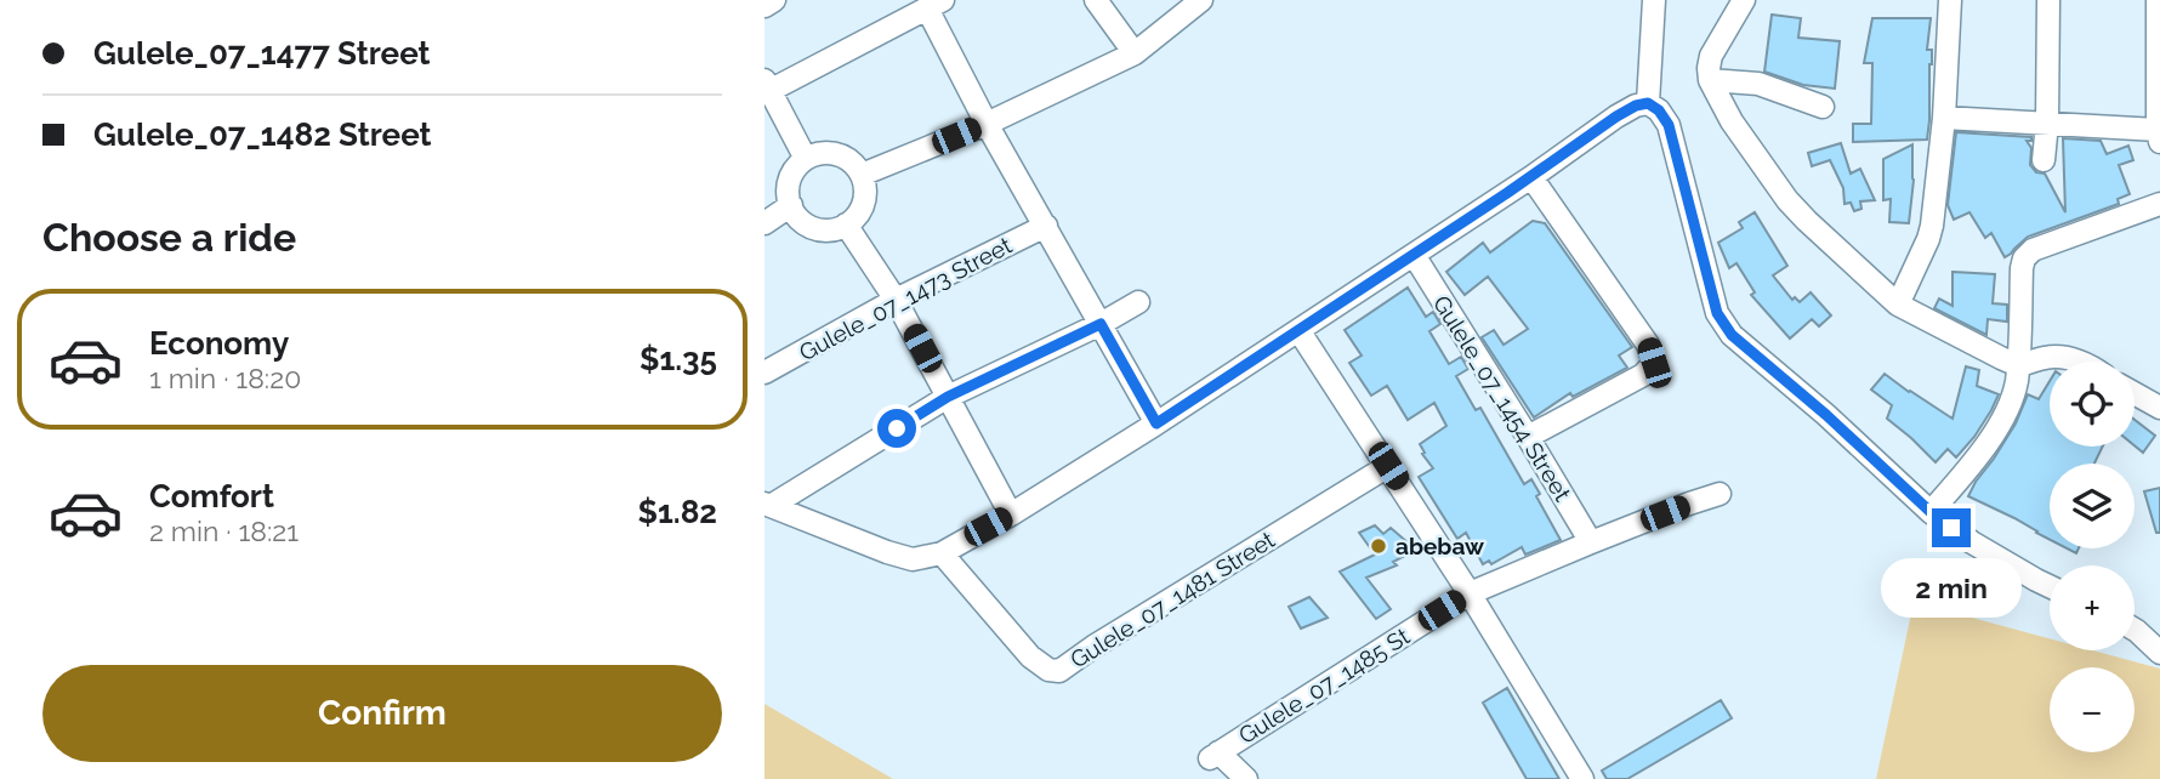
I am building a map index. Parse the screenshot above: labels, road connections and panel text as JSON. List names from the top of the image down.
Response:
{
  "streets": {
    "street": [
      "Gulele_07_1473 Street",
      "Gulele_07_1454 Street",
      "Gulele_07_1481 Street",
      "Gulele_07_1485 St"
    ]
  },
  "crossings": [
    ["Gulele_07_1454 Street", "Gulele_07_1485 St"]
  ],
  "places": ["abebaw"],
  "page": {
    "banner": ["Gulele_07_1477 Street", "Gulele_07_1482 Street"],
    "heading": "Choose a ride",
    "list": [
      {
        "name": "Economy",
        "note": "1 min · 18:20",
        "value": "$1.35"
      },
      {
        "name": "Comfort",
        "note": "2 min · 18:21",
        "value": "$1.82"
      }
    ],
    "map_buttons": ["+", "−"],
    "bubble": "2 min",
    "buttons": "Confirm"
  }
}
